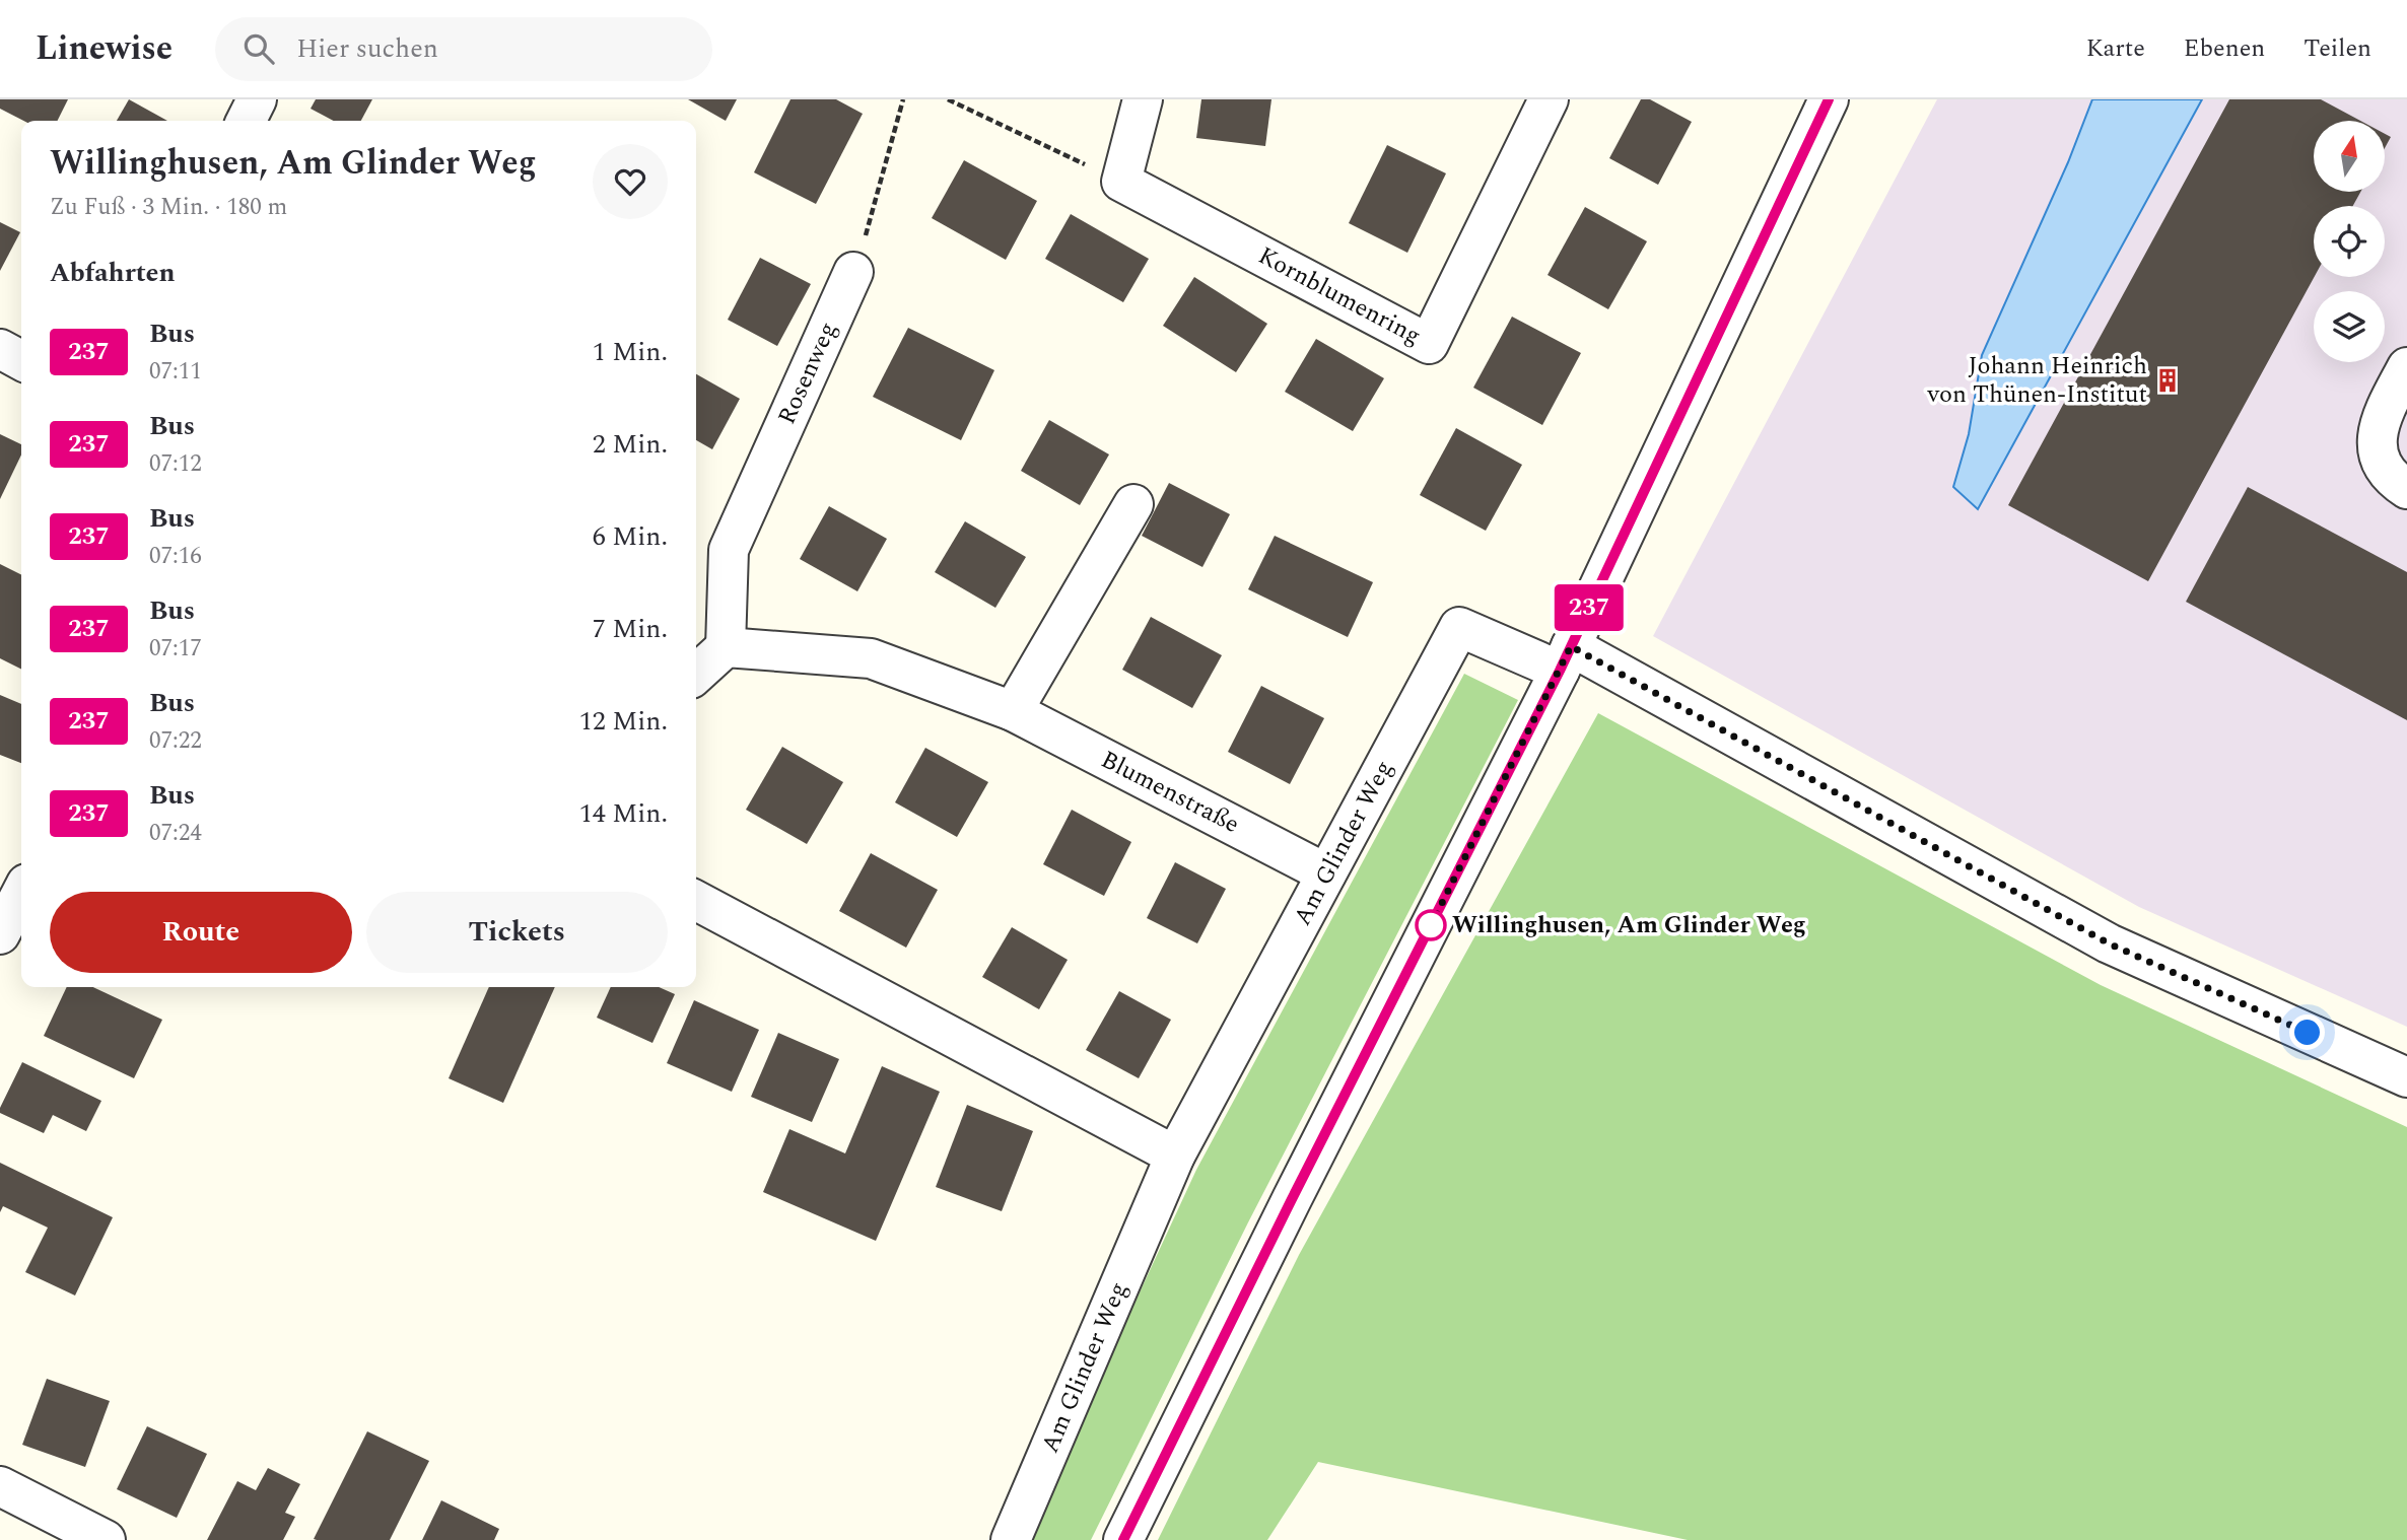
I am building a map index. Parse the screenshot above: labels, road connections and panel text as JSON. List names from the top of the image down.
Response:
{
  "streets": {
    "street": [
      "Kornblumenring",
      "Rosenweg",
      "Blumenstraße",
      "Am Glinder Weg"
    ]
  },
  "crossings": [
    ["Rosenweg", "Blumenstraße"],
    ["Blumenstraße", "Am Glinder Weg"]
  ],
  "places": {
    "building": ["Johann Heinrich von Thünen-Institut"],
    "other": ["Willinghusen, Am Glinder Weg"]
  },
  "lines": ["bus line 237"],
  "north": "top",
  "page": {
    "header": "Linewise",
    "search": "Hier suchen",
    "nav": ["Karte", "Ebenen", "Teilen"],
    "on_map": "237",
    "heading": [
      ["Willinghusen, Am Glinder Weg", "Zu Fuß · 3 Min. · 180 m"],
      "Abfahrten"
    ],
    "list": [
      {
        "mark": "237",
        "name": "Bus",
        "note": "07:11",
        "value": "1 Min."
      },
      {
        "mark": "237",
        "name": "Bus",
        "note": "07:12",
        "value": "2 Min."
      },
      {
        "mark": "237",
        "name": "Bus",
        "note": "07:16",
        "value": "6 Min."
      },
      {
        "mark": "237",
        "name": "Bus",
        "note": "07:17",
        "value": "7 Min."
      },
      {
        "mark": "237",
        "name": "Bus",
        "note": "07:22",
        "value": "12 Min."
      },
      {
        "mark": "237",
        "name": "Bus",
        "note": "07:24",
        "value": "14 Min."
      }
    ],
    "buttons": ["Route", "Tickets"]
  }
}
